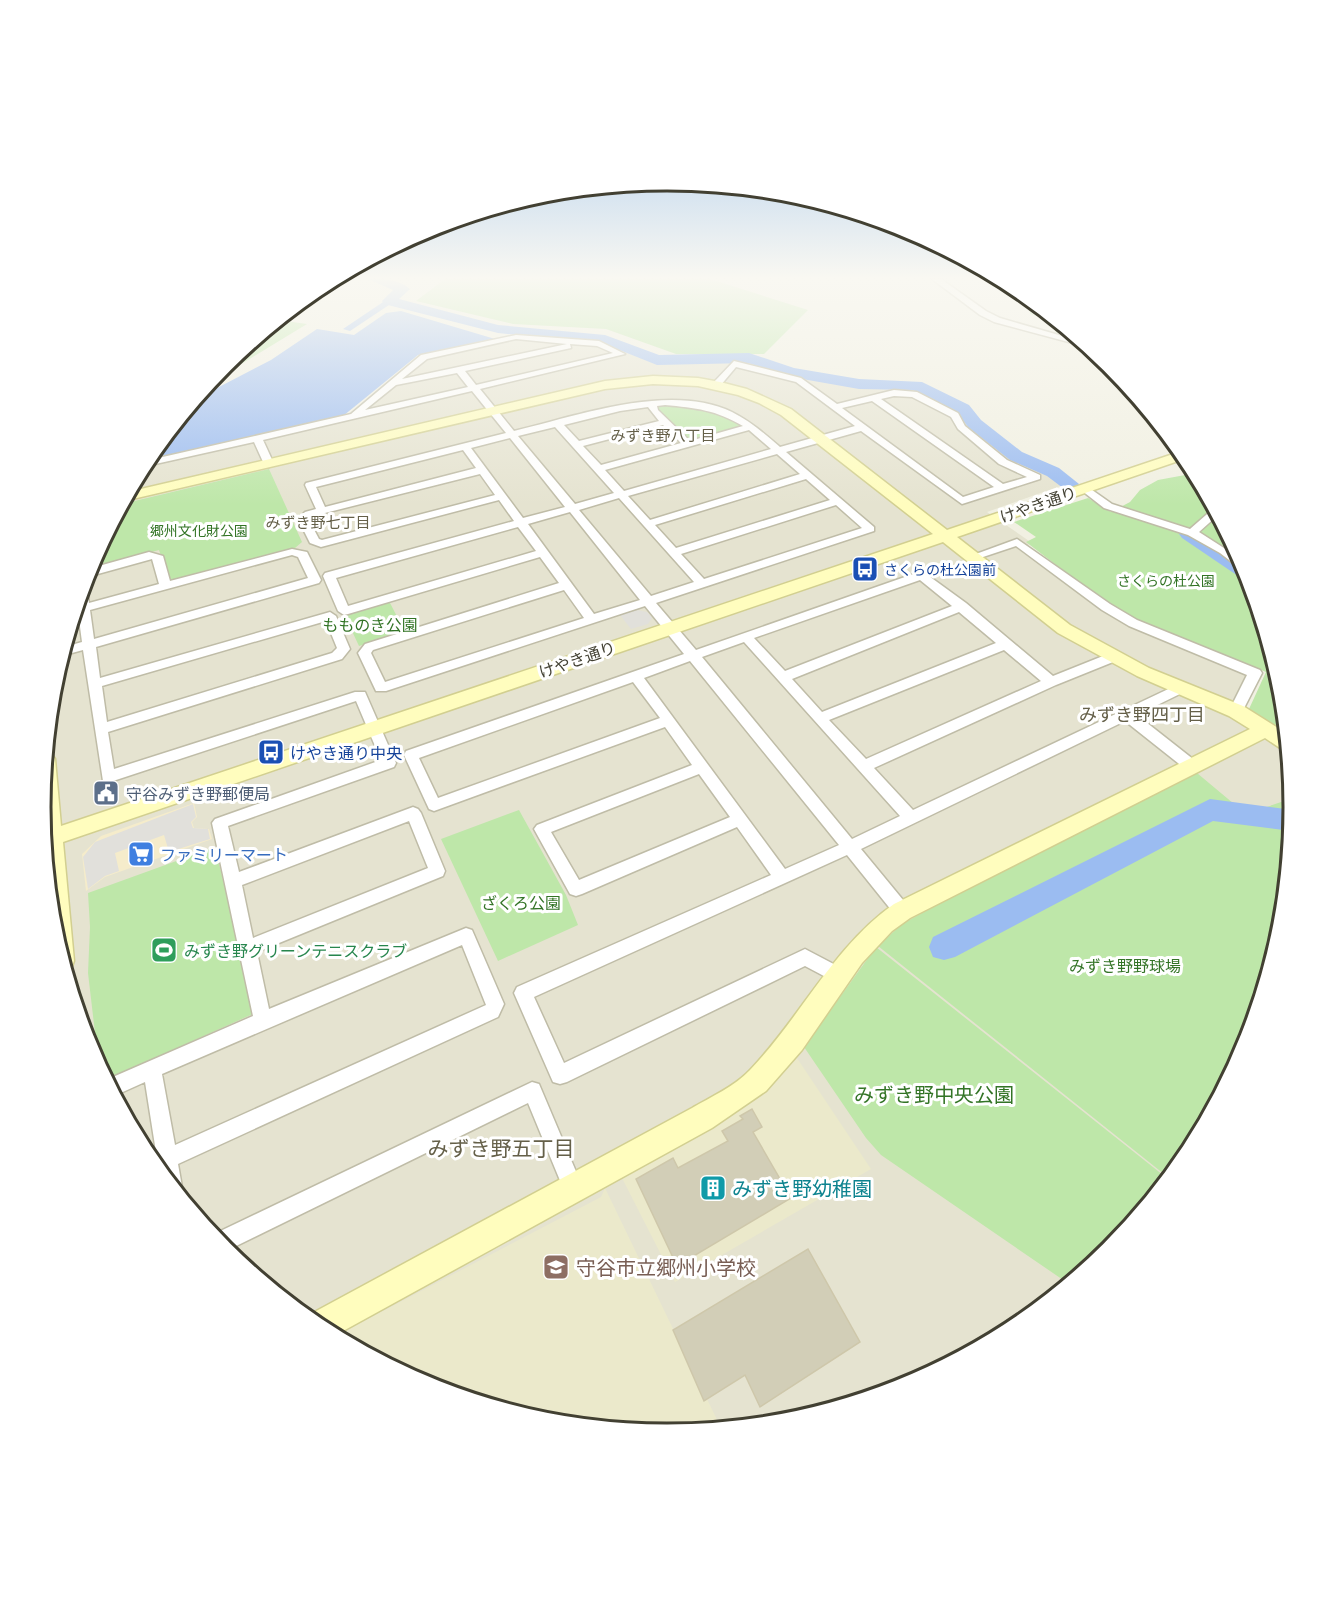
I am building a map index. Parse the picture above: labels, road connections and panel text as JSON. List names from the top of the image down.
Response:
{
  "streets": {
    "street": ["けやき通り"]
  },
  "districts": [
    "みずき野八丁目",
    "みずき野七丁目",
    "みずき野四丁目",
    "みずき野五丁目"
  ],
  "parks": [
    "郷州文化財公園",
    "さくらの杜公園",
    "もものき公園",
    "ざくろ公園",
    "みずき野野球場",
    "みずき野中央公園"
  ],
  "places": {
    "bus stop": ["さくらの杜公園前", "けやき通り中央"],
    "public building": ["守谷みずき野郵便局"],
    "supermarket": ["ファミリーマート"],
    "sports": ["みずき野グリーンテニスクラブ"],
    "building": ["みずき野幼稚園"],
    "school or university": ["守谷市立郷州小学校"]
  }
}
